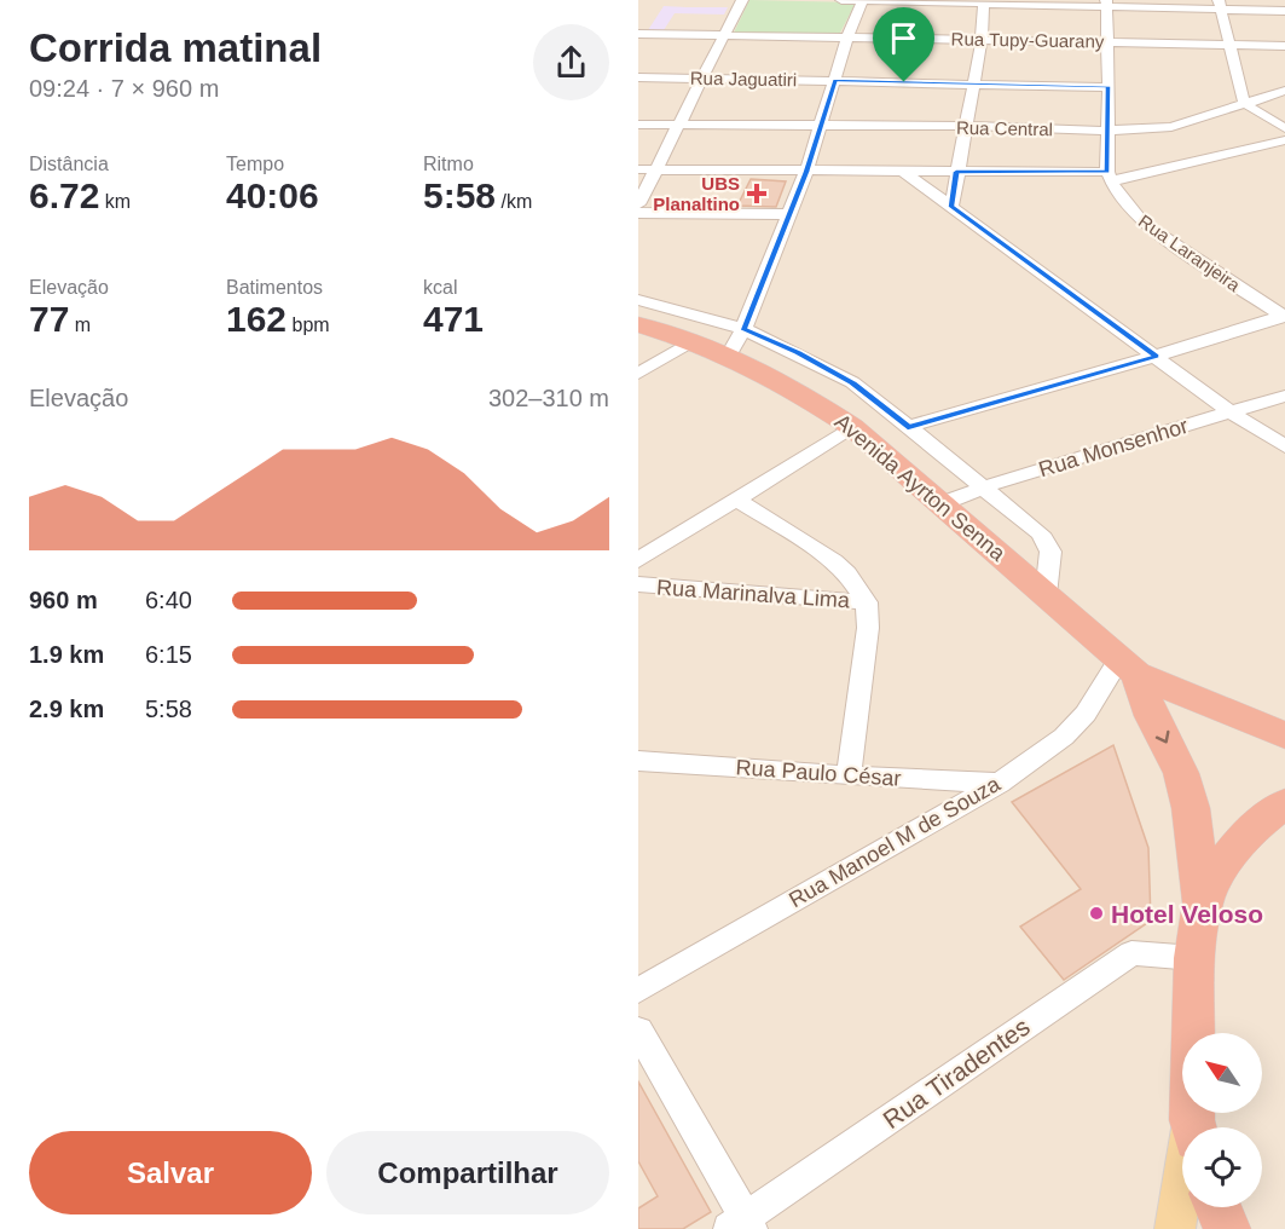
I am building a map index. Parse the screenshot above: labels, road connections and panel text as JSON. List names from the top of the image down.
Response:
{
  "streets": {
    "highway": ["Avenida Ayrton Senna"],
    "street": [
      "Rua Tupy-Guarany",
      "Rua Jaguatiri",
      "Rua Central",
      "Rua Laranjeira",
      "Rua Monsenhor",
      "Rua Marinalva Lima",
      "Rua Paulo César",
      "Rua Manoel M de Souza",
      "Rua Tiradentes"
    ]
  },
  "crossings": [
    ["Rua Monsenhor", "Avenida Ayrton Senna"],
    ["Avenida Ayrton Senna", "Rua Marinalva Lima"],
    ["Avenida Ayrton Senna", "Rua Manoel M de Souza"],
    ["Avenida Ayrton Senna", "Rua Tiradentes"],
    ["Rua Marinalva Lima", "Rua Paulo César"],
    ["Rua Paulo César", "Rua Manoel M de Souza"]
  ],
  "places": {
    "health": ["UBS Planaltino"],
    "other": ["Hotel Veloso"]
  },
  "north": "top left",
  "page": {
    "heading": ["Corrida matinal", "09:24 · 7 × 960 m"],
    "stats": [
      ["Distância", "6.72 km"],
      ["Tempo", "40:06"],
      ["Ritmo", "5:58 /km"],
      ["Elevação", "77 m"],
      ["Batimentos", "162 bpm"],
      ["kcal", "471"]
    ],
    "chart": ["Elevação", "302–310 m"],
    "list": [
      {
        "name": "960 m",
        "note": "6:40"
      },
      {
        "name": "1.9 km",
        "note": "6:15"
      },
      {
        "name": "2.9 km",
        "note": "5:58"
      }
    ],
    "buttons": ["Salvar", "Compartilhar"]
  }
}
